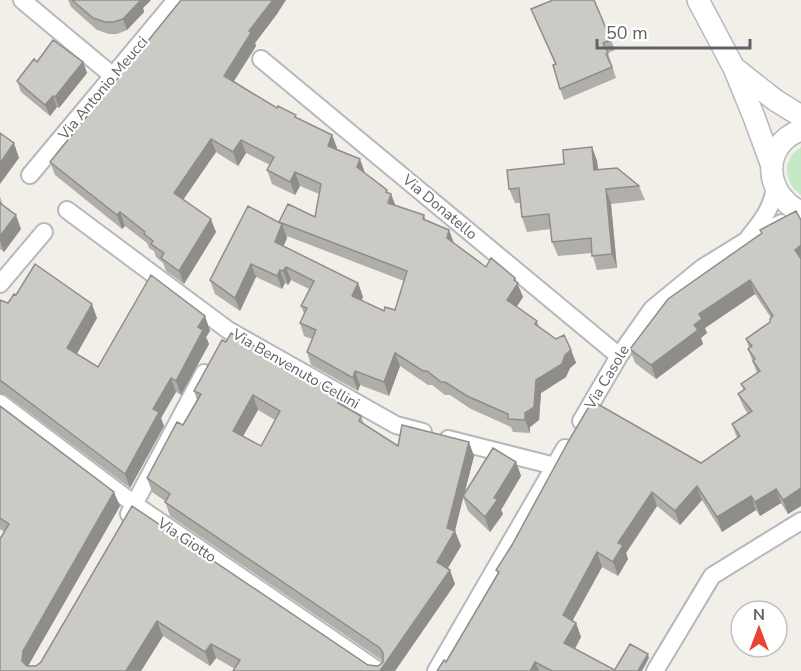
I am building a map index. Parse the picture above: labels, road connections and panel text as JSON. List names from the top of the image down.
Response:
{
  "streets": {
    "street": [
      "Via Antonio Meucci",
      "Via Donatello",
      "Via Benvenuto Cellini",
      "Via Casole",
      "Via Giotto"
    ]
  },
  "crossings": [
    ["Via Donatello", "Via Casole"],
    ["Via Benvenuto Cellini", "Via Casole"]
  ],
  "scale_bar": "50 m",
  "north": "top"
}
